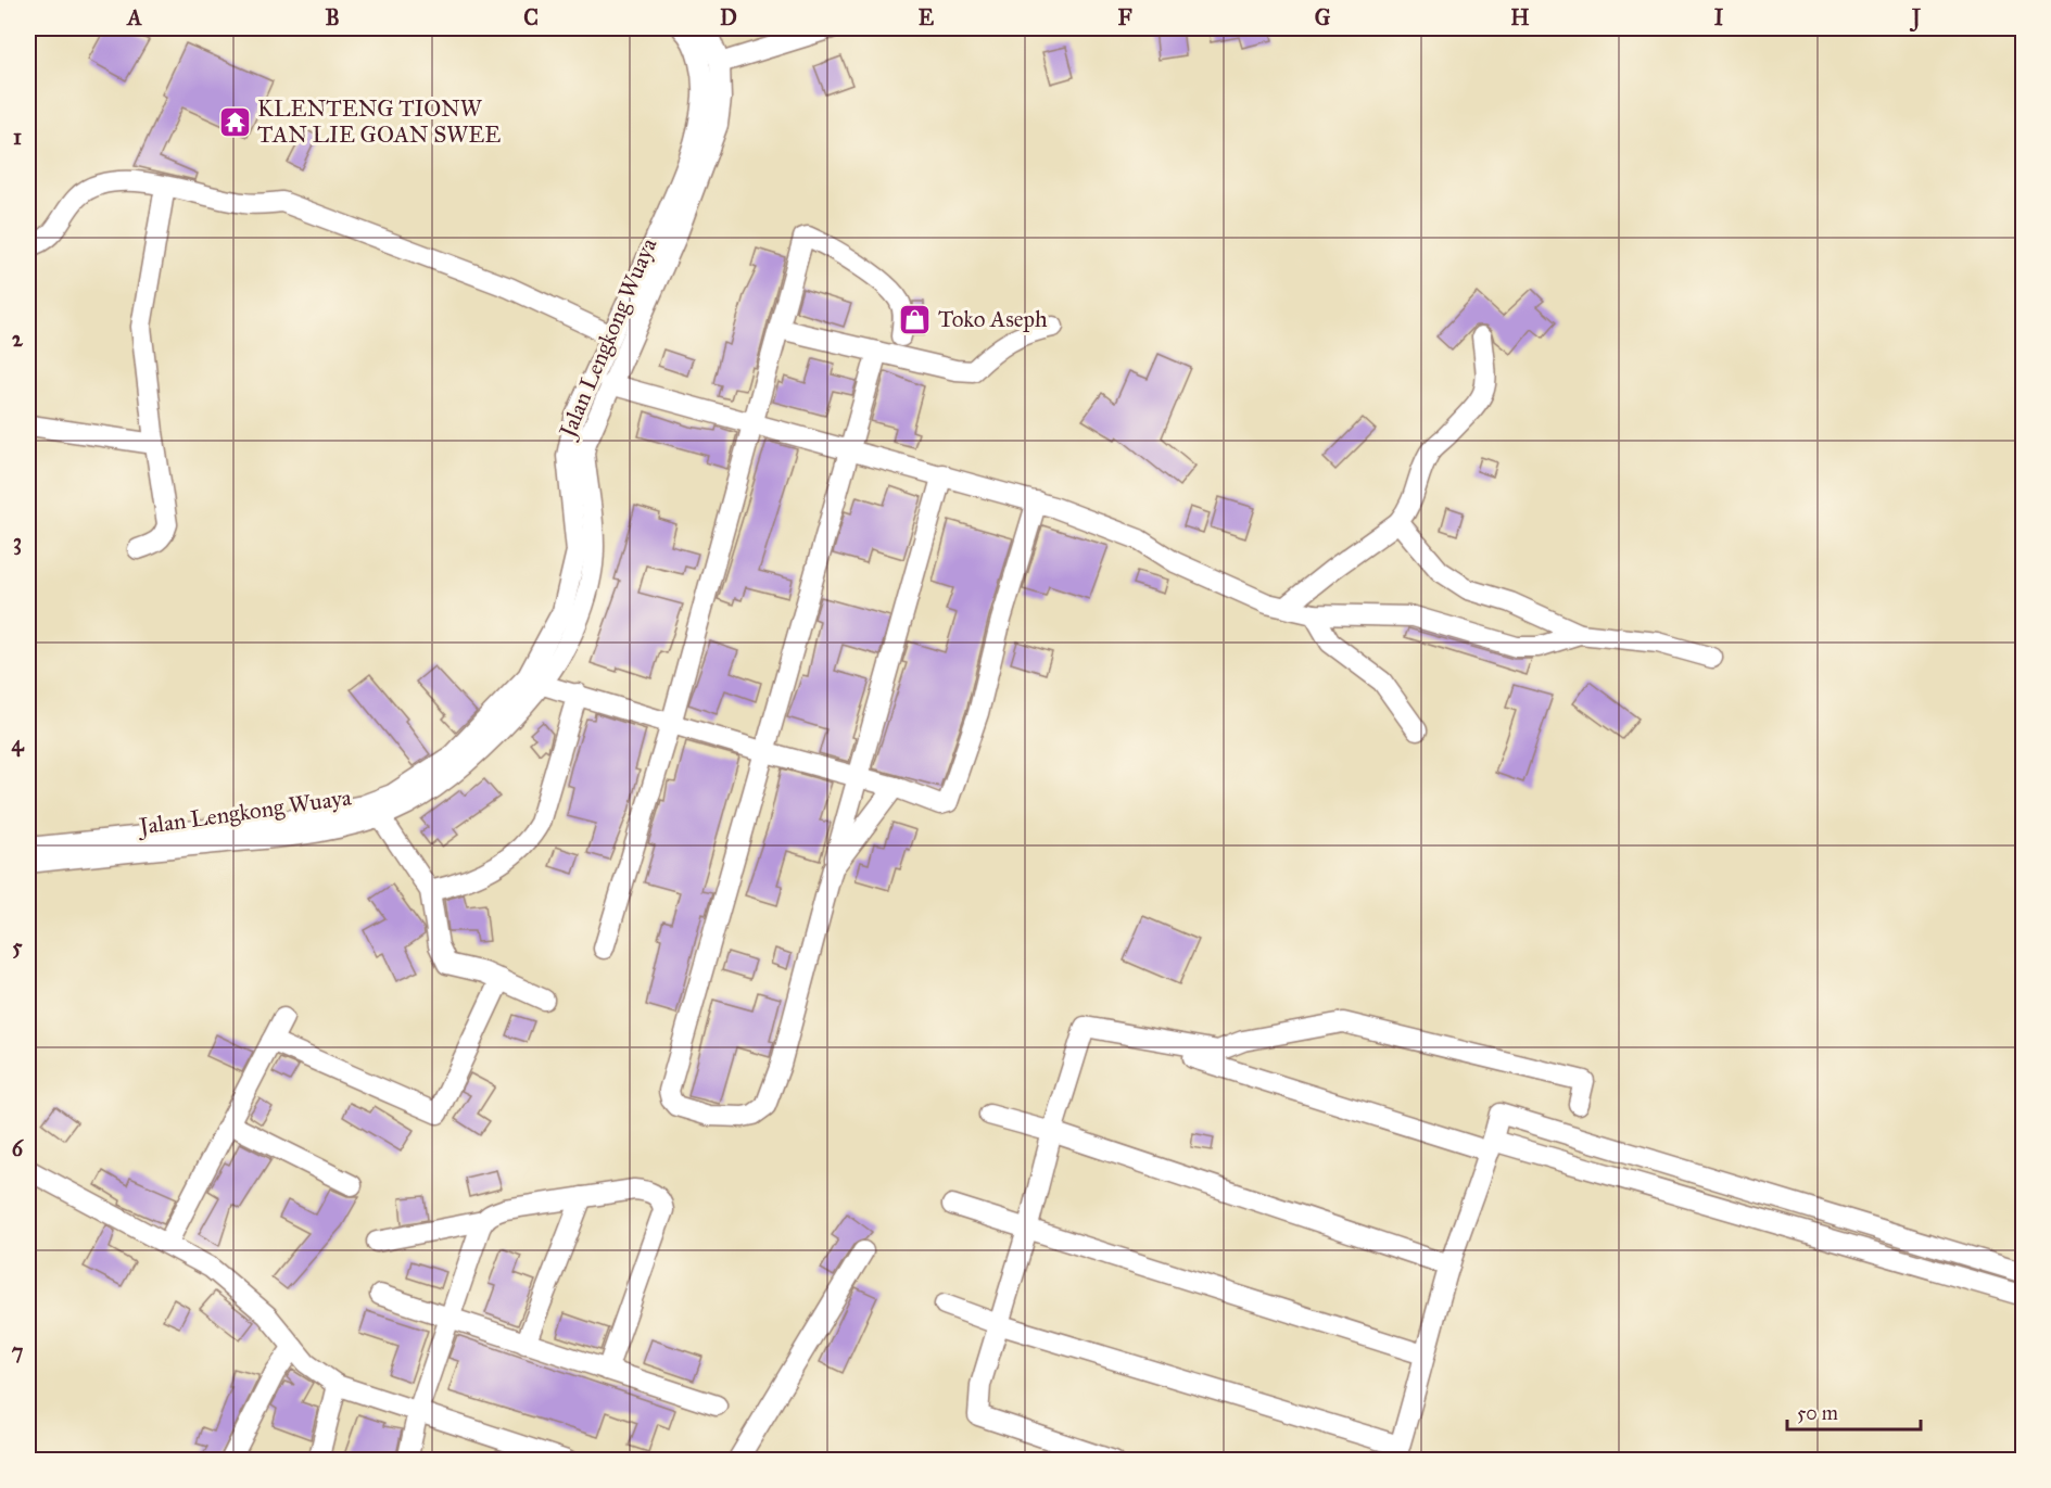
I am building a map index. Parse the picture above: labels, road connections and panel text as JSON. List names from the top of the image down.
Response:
{
  "streets": {
    "street": ["Jalan Lengkong Wuaya"]
  },
  "places": {
    "temple": ["KLENTENG TIONW TAN LIE GOAN SWEE"],
    "shop": ["Toko Aseph"]
  },
  "scale_bar": "50 m",
  "grid": {
    "columns": [
      "A",
      "B",
      "C",
      "D",
      "E",
      "F",
      "G",
      "H",
      "I",
      "J"
    ],
    "rows": [
      "1",
      "2",
      "3",
      "4",
      "5",
      "6",
      "7"
    ]
  }
}
